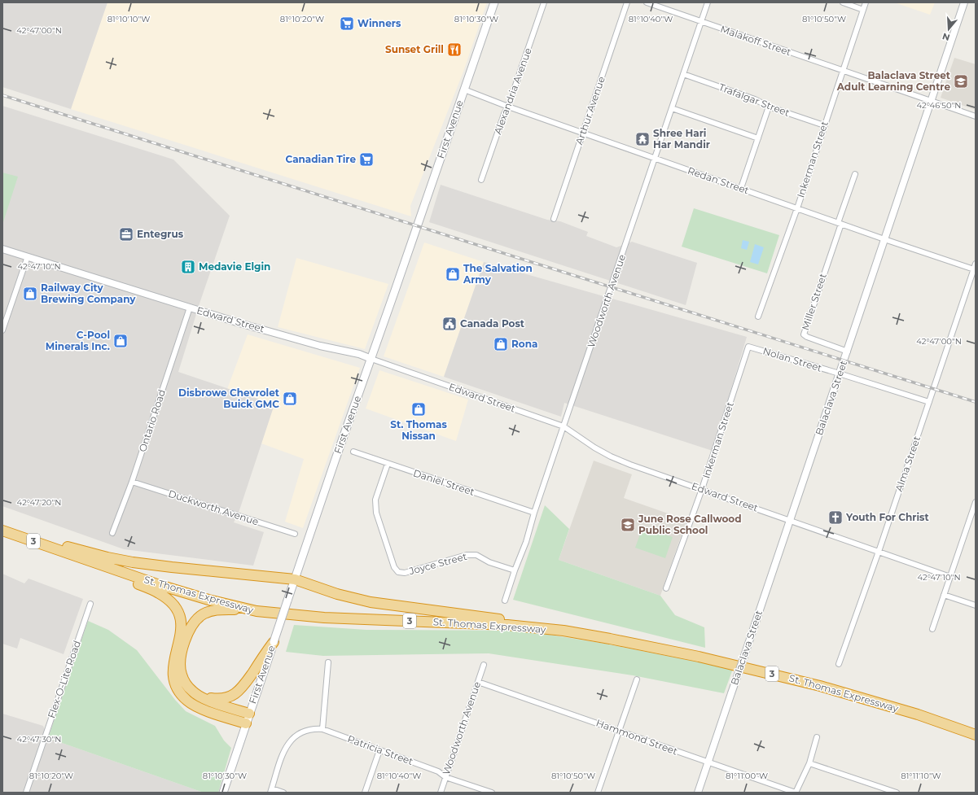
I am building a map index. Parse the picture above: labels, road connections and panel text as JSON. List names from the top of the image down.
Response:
{
  "streets": {
    "highway": ["3", "St. Thomas Expressway"],
    "main road": ["First Avenue"],
    "street": [
      "Malakoff Street",
      "Alexandria Avenue",
      "Trafalgar Street",
      "Arthur Avenue",
      "Inkerman Street",
      "Redan Street",
      "Woodworth Avenue",
      "Miller Street",
      "Edward Street",
      "Nolan Street",
      "Balaclava Street",
      "Ontario Road",
      "Alma Street",
      "Daniel Street",
      "Duckworth Avenue",
      "Joyce Street",
      "Flex-O-Lite Road",
      "Hammond Street",
      "Patricia Street"
    ]
  },
  "crossings": [
    ["Malakoff Street", "Inkerman Street"],
    ["Malakoff Street", "Woodworth Avenue"],
    ["Malakoff Street", "Balaclava Street"],
    ["Alexandria Avenue", "Redan Street"],
    ["Trafalgar Street", "Inkerman Street"],
    ["Trafalgar Street", "Woodworth Avenue"],
    ["Arthur Avenue", "Redan Street"],
    ["First Avenue", "Redan Street"],
    ["First Avenue", "Edward Street"],
    ["Inkerman Street", "Redan Street"],
    ["Inkerman Street", "Edward Street"],
    ["Inkerman Street", "Nolan Street"],
    ["Redan Street", "Woodworth Avenue"],
    ["Redan Street", "Miller Street"],
    ["Redan Street", "Balaclava Street"],
    ["Redan Street", "Alma Street"],
    ["Woodworth Avenue", "Edward Street"],
    ["Woodworth Avenue", "Daniel Street"],
    ["Woodworth Avenue", "Joyce Street"],
    ["Woodworth Avenue", "Hammond Street"],
    ["Woodworth Avenue", "Patricia Street"],
    ["Miller Street", "Balaclava Street"],
    ["Edward Street", "Balaclava Street"],
    ["Edward Street", "Ontario Road"],
    ["Edward Street", "Alma Street"],
    ["Nolan Street", "Balaclava Street"],
    ["Nolan Street", "Alma Street"],
    ["Balaclava Street", "Hammond Street"],
    ["Ontario Road", "Duckworth Avenue"],
    ["Daniel Street", "Joyce Street"]
  ],
  "places": {
    "supermarket": ["Winners", "Canadian Tire"],
    "restaurant": ["Sunset Grill"],
    "school or university": ["Balaclava Street Adult Learning Centre", "June Rose Callwood Public School"],
    "temple": ["Shree Hari Har Mandir"],
    "office": ["Entegrus"],
    "building": ["Medavie Elgin"],
    "shop": [
      "The Salvation Army",
      "Railway City Brewing Company",
      "C-Pool Minerals Inc.",
      "Rona",
      "Disbrowe Chevrolet Buick GMC",
      "St. Thomas Nissan"
    ],
    "public building": ["Canada Post"],
    "church": ["Youth For Christ"]
  },
  "north": "bottom",
  "coordinates": [
    "81°10'10\"W",
    "81°10'20\"W",
    "81°10'30\"W",
    "81°10'40\"W",
    "81°10'50\"W",
    "42°47'00\"N",
    "42°46'50\"N",
    "42°47'10\"N",
    "42°47'20\"N",
    "42°47'30\"N",
    "81°11'10\"W",
    "81°11'00\"W"
  ]
}
